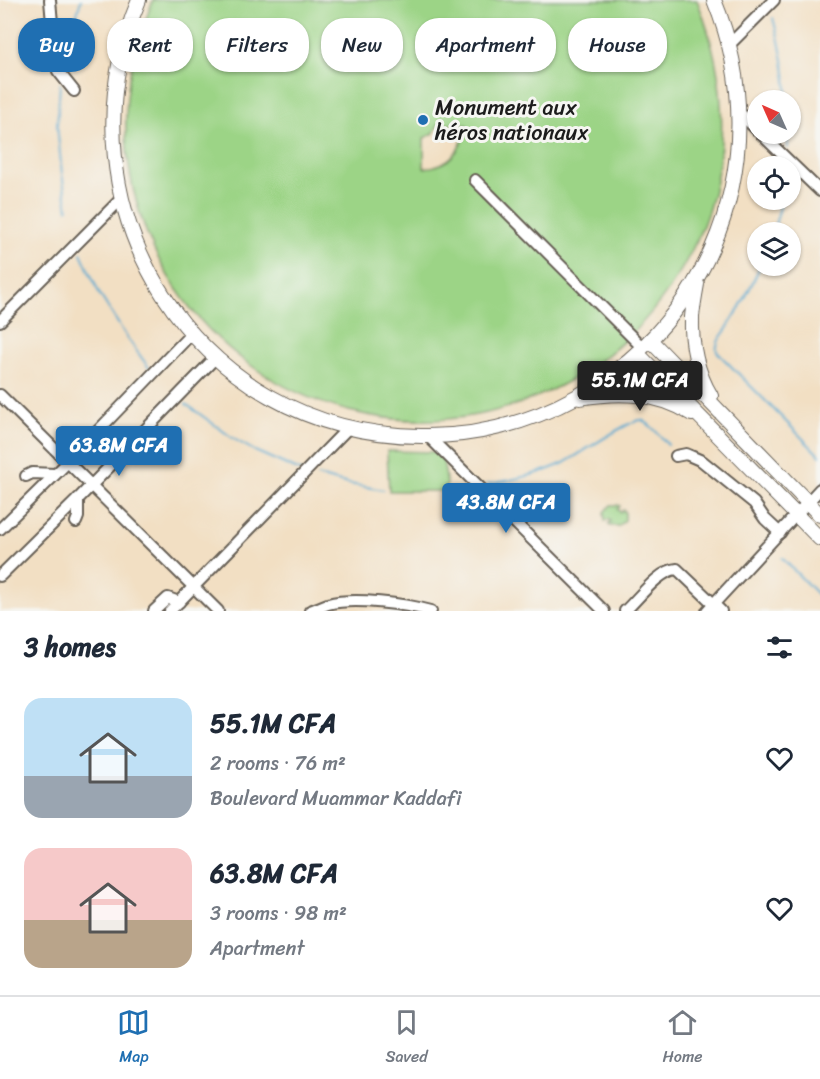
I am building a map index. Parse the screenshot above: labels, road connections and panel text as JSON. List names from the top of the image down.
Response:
{
  "places": ["Monument aux héros nationaux"],
  "north": "top left",
  "page": {
    "chip": [
      "Buy",
      "Rent",
      "Filters",
      "New",
      "Apartment",
      "House"
    ],
    "price": ["55.1M CFA", "63.8M CFA", "43.8M CFA"],
    "heading": "3 homes",
    "list": [
      {
        "name": "55.1M CFA",
        "note": "2 rooms · 76 m² · Boulevard Muammar Kaddafi"
      },
      {
        "name": "63.8M CFA",
        "note": "3 rooms · 98 m² · Apartment"
      }
    ],
    "tabs": ["Map", "Saved", "Home"]
  }
}
